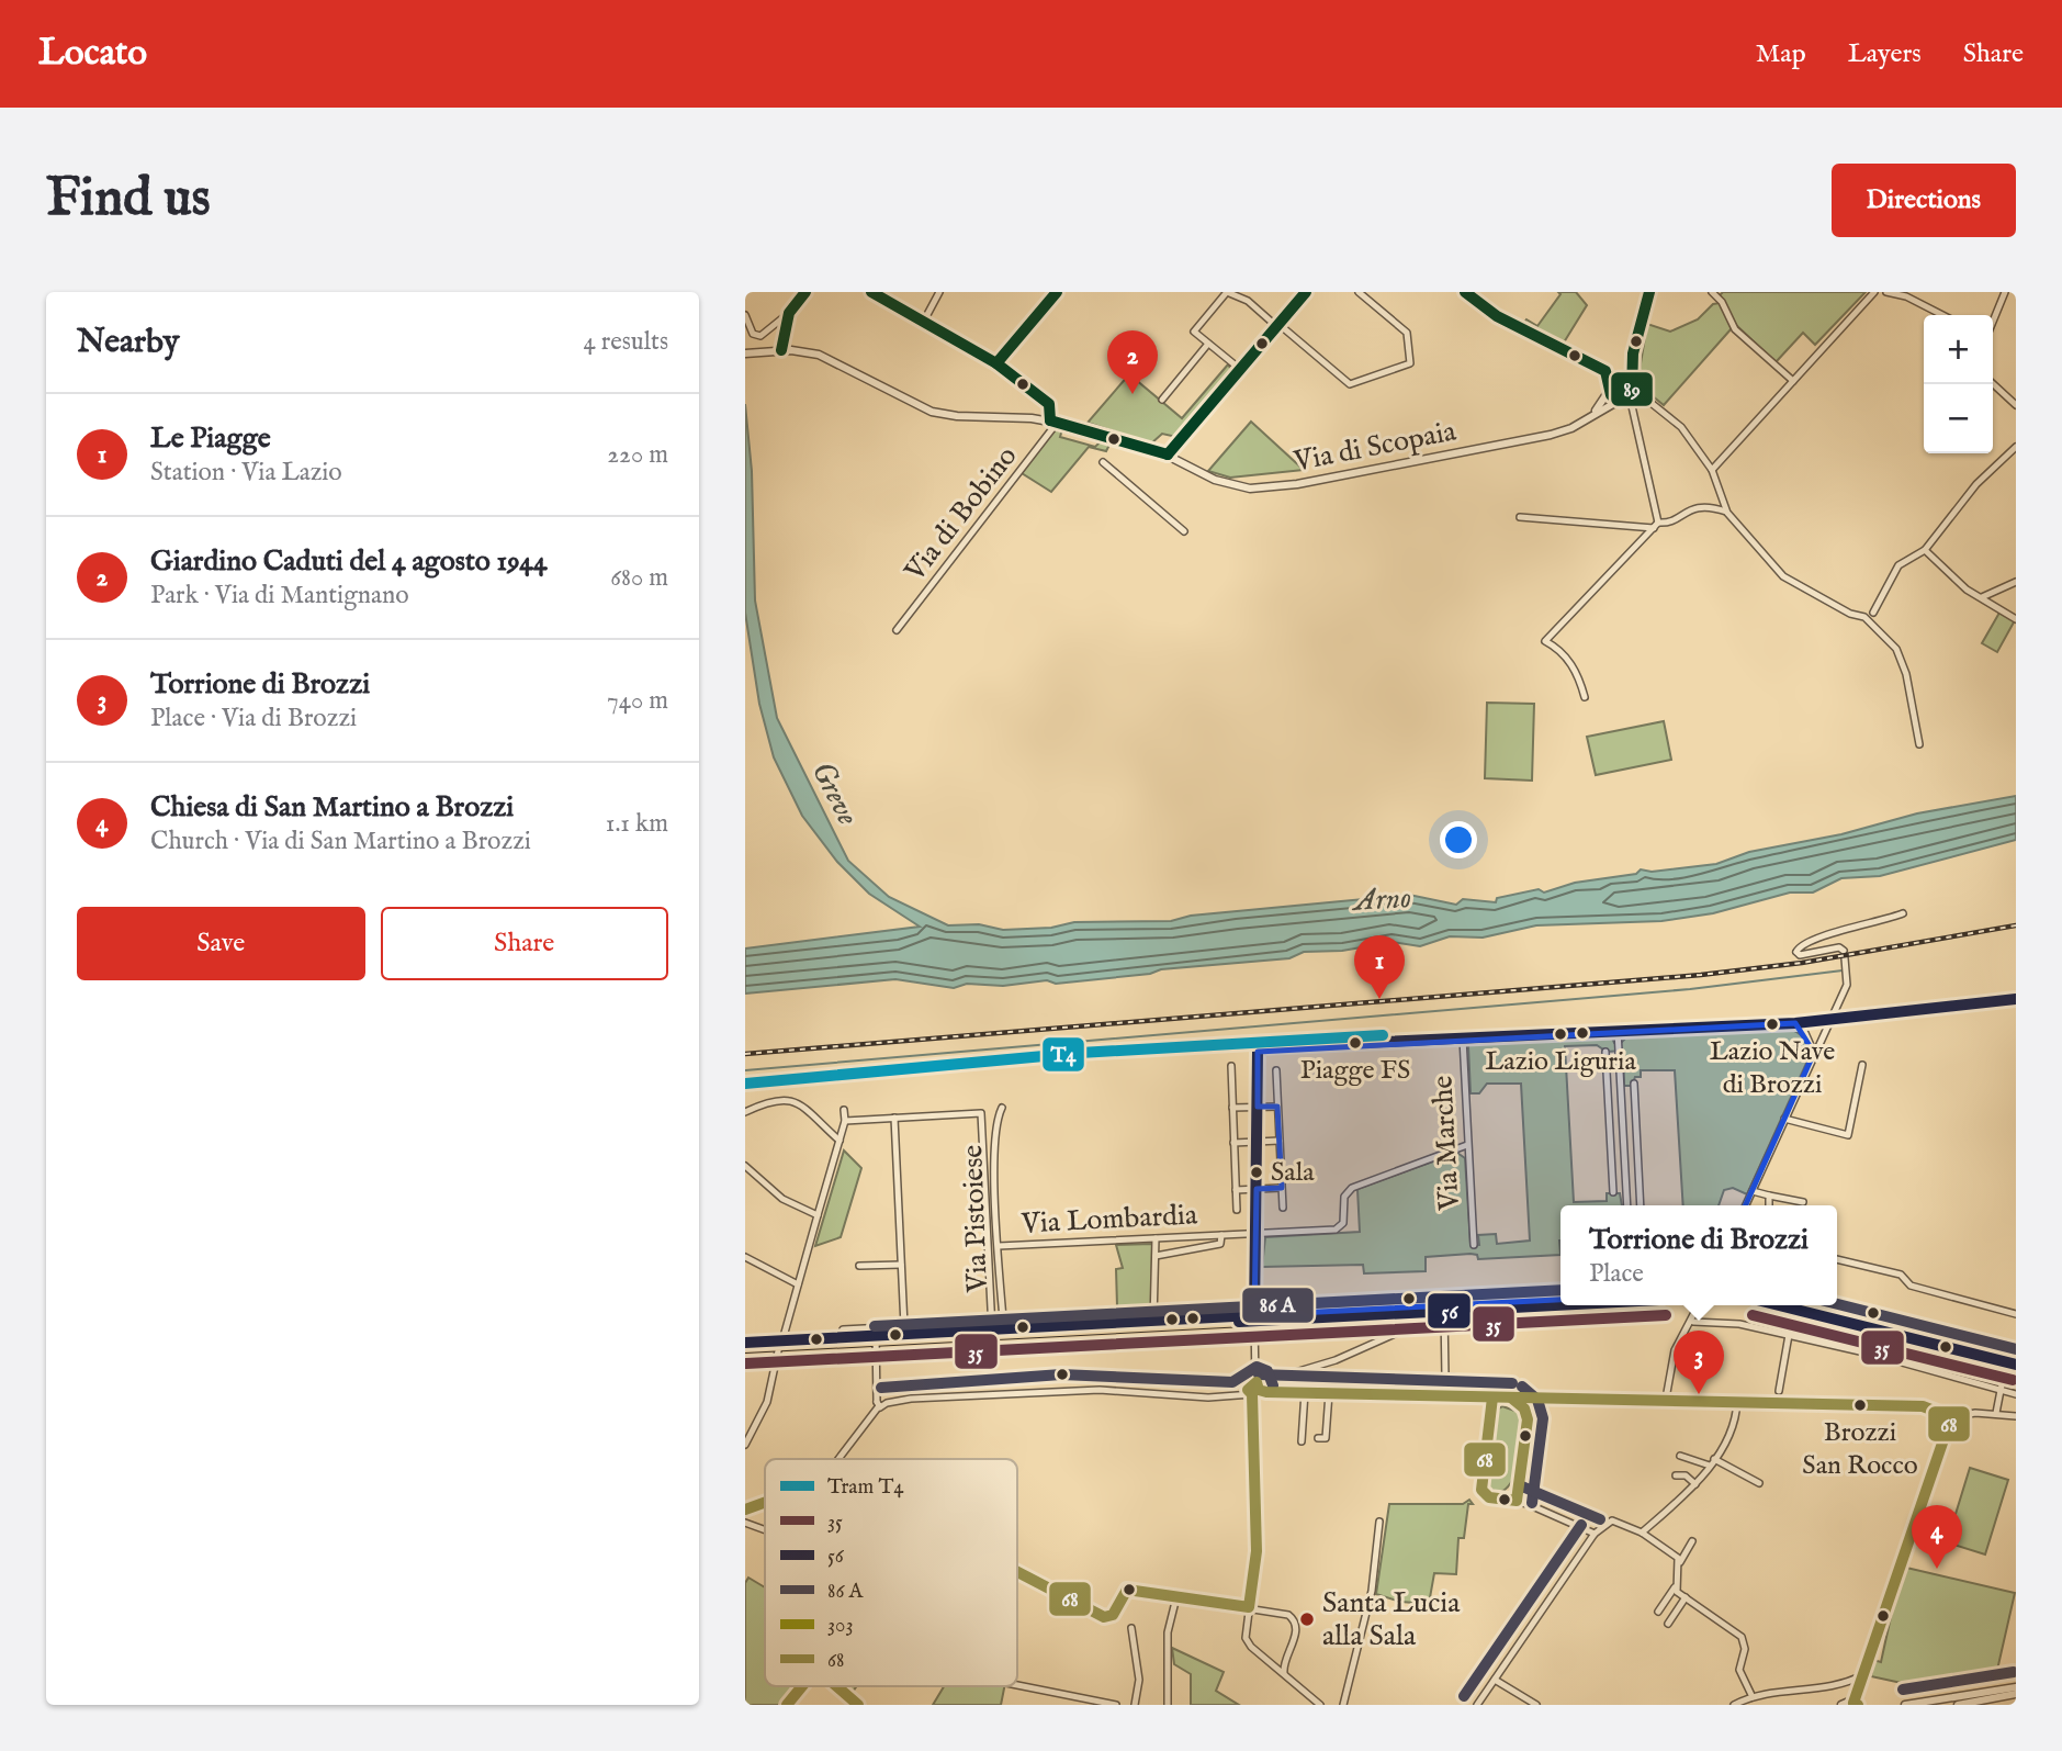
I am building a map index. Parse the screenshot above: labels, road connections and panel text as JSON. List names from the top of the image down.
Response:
{
  "streets": {
    "main road": ["Via Pistoiese"],
    "street": [
      "Via di Scopaia",
      "Via di Bobino",
      "Via Marche",
      "Via Lombardia"
    ]
  },
  "crossings": [
    ["Via di Scopaia", "Via di Bobino"],
    ["Via Marche", "Via Lombardia"],
    ["Via Pistoiese", "Via Lombardia"]
  ],
  "water": ["Greve", "Arno"],
  "places": [
    "Lazio Nave di Brozzi",
    "Lazio Liguria",
    "Piagge FS",
    "Sala",
    "Brozzi San Rocco",
    "Santa Lucia alla Sala"
  ],
  "lines": [
    "transit line 89",
    "transit line 56",
    "tram line T4",
    "transit line 35",
    "transit line 68"
  ],
  "legend": [
    "Tram T4",
    "35",
    "56",
    "86 A",
    "303",
    "68"
  ],
  "page": {
    "header": "Locato",
    "nav": ["Map", "Layers", "Share"],
    "buttons": [
      "Directions",
      ["Save", "Share"]
    ],
    "title": "Find us",
    "heading": ["Nearby", "4 results"],
    "map_buttons": ["+", "−"],
    "pins": [
      "2",
      "1",
      "3",
      "4"
    ],
    "list": [
      {
        "mark": "1",
        "name": "Le Piagge",
        "note": "Station · Via Lazio",
        "value": "220 m"
      },
      {
        "mark": "2",
        "name": "Giardino Caduti del 4 agosto 1944",
        "note": "Park · Via di Mantignano",
        "value": "680 m"
      },
      {
        "mark": "3",
        "name": "Torrione di Brozzi",
        "note": "Place · Via di Brozzi",
        "value": "740 m"
      },
      {
        "mark": "4",
        "name": "Chiesa di San Martino a Brozzi",
        "note": "Church · Via di San Martino a Brozzi",
        "value": "1.1 km"
      }
    ],
    "popup": ["Torrione di Brozzi", "Place"]
  }
}
